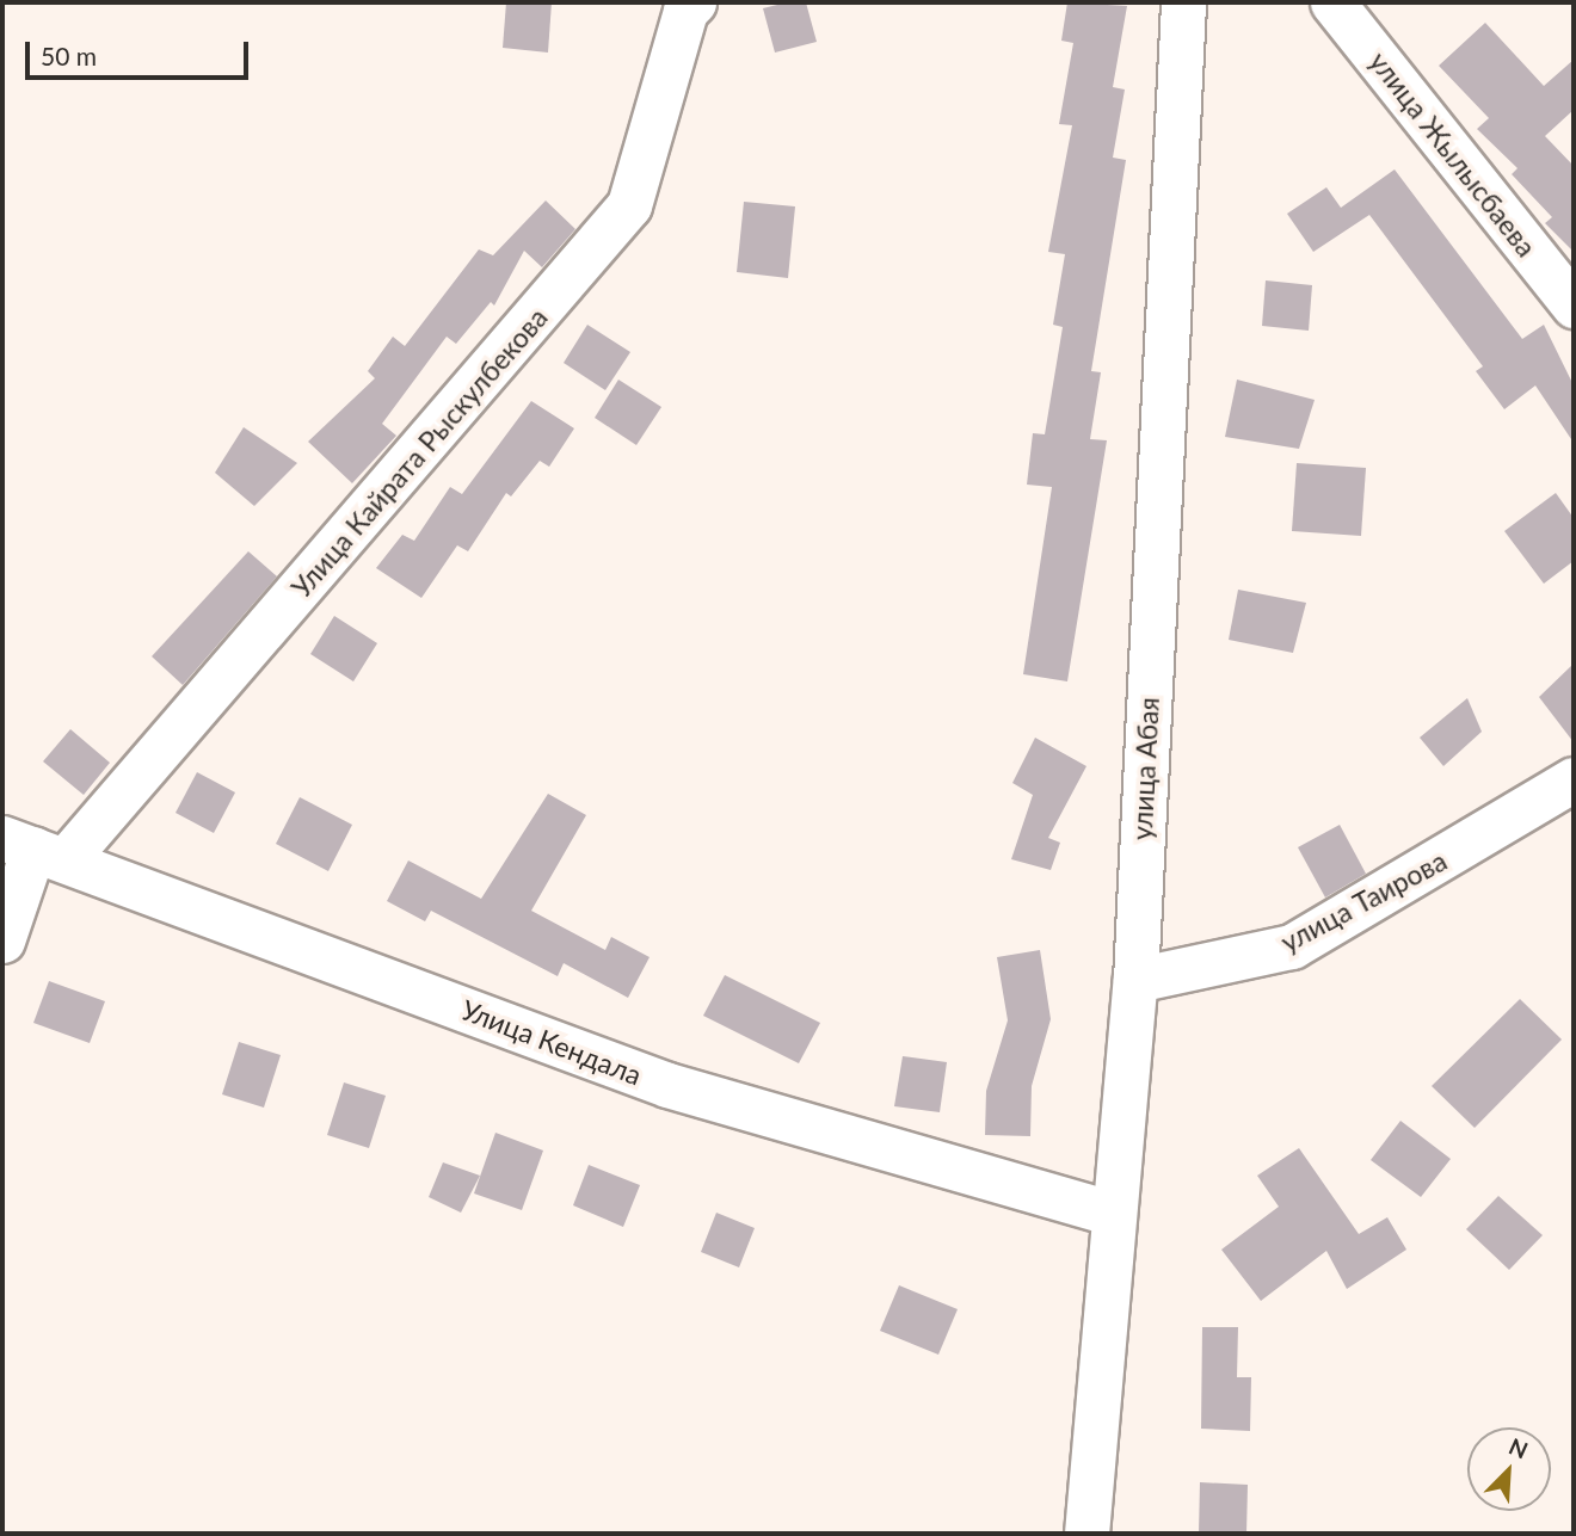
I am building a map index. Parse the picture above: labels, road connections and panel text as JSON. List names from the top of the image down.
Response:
{
  "streets": {
    "street": [
      "улица Жылысбаева",
      "Улица Кайрата Рыскулбекова",
      "улица Абая",
      "улица Таирова",
      "Улица Кендала"
    ]
  },
  "crossings": [
    ["Улица Кайрата Рыскулбекова", "Улица Кендала"],
    ["улица Абая", "улица Таирова"],
    ["улица Абая", "Улица Кендала"]
  ],
  "scale_bar": "50 m",
  "north": "top right"
}
